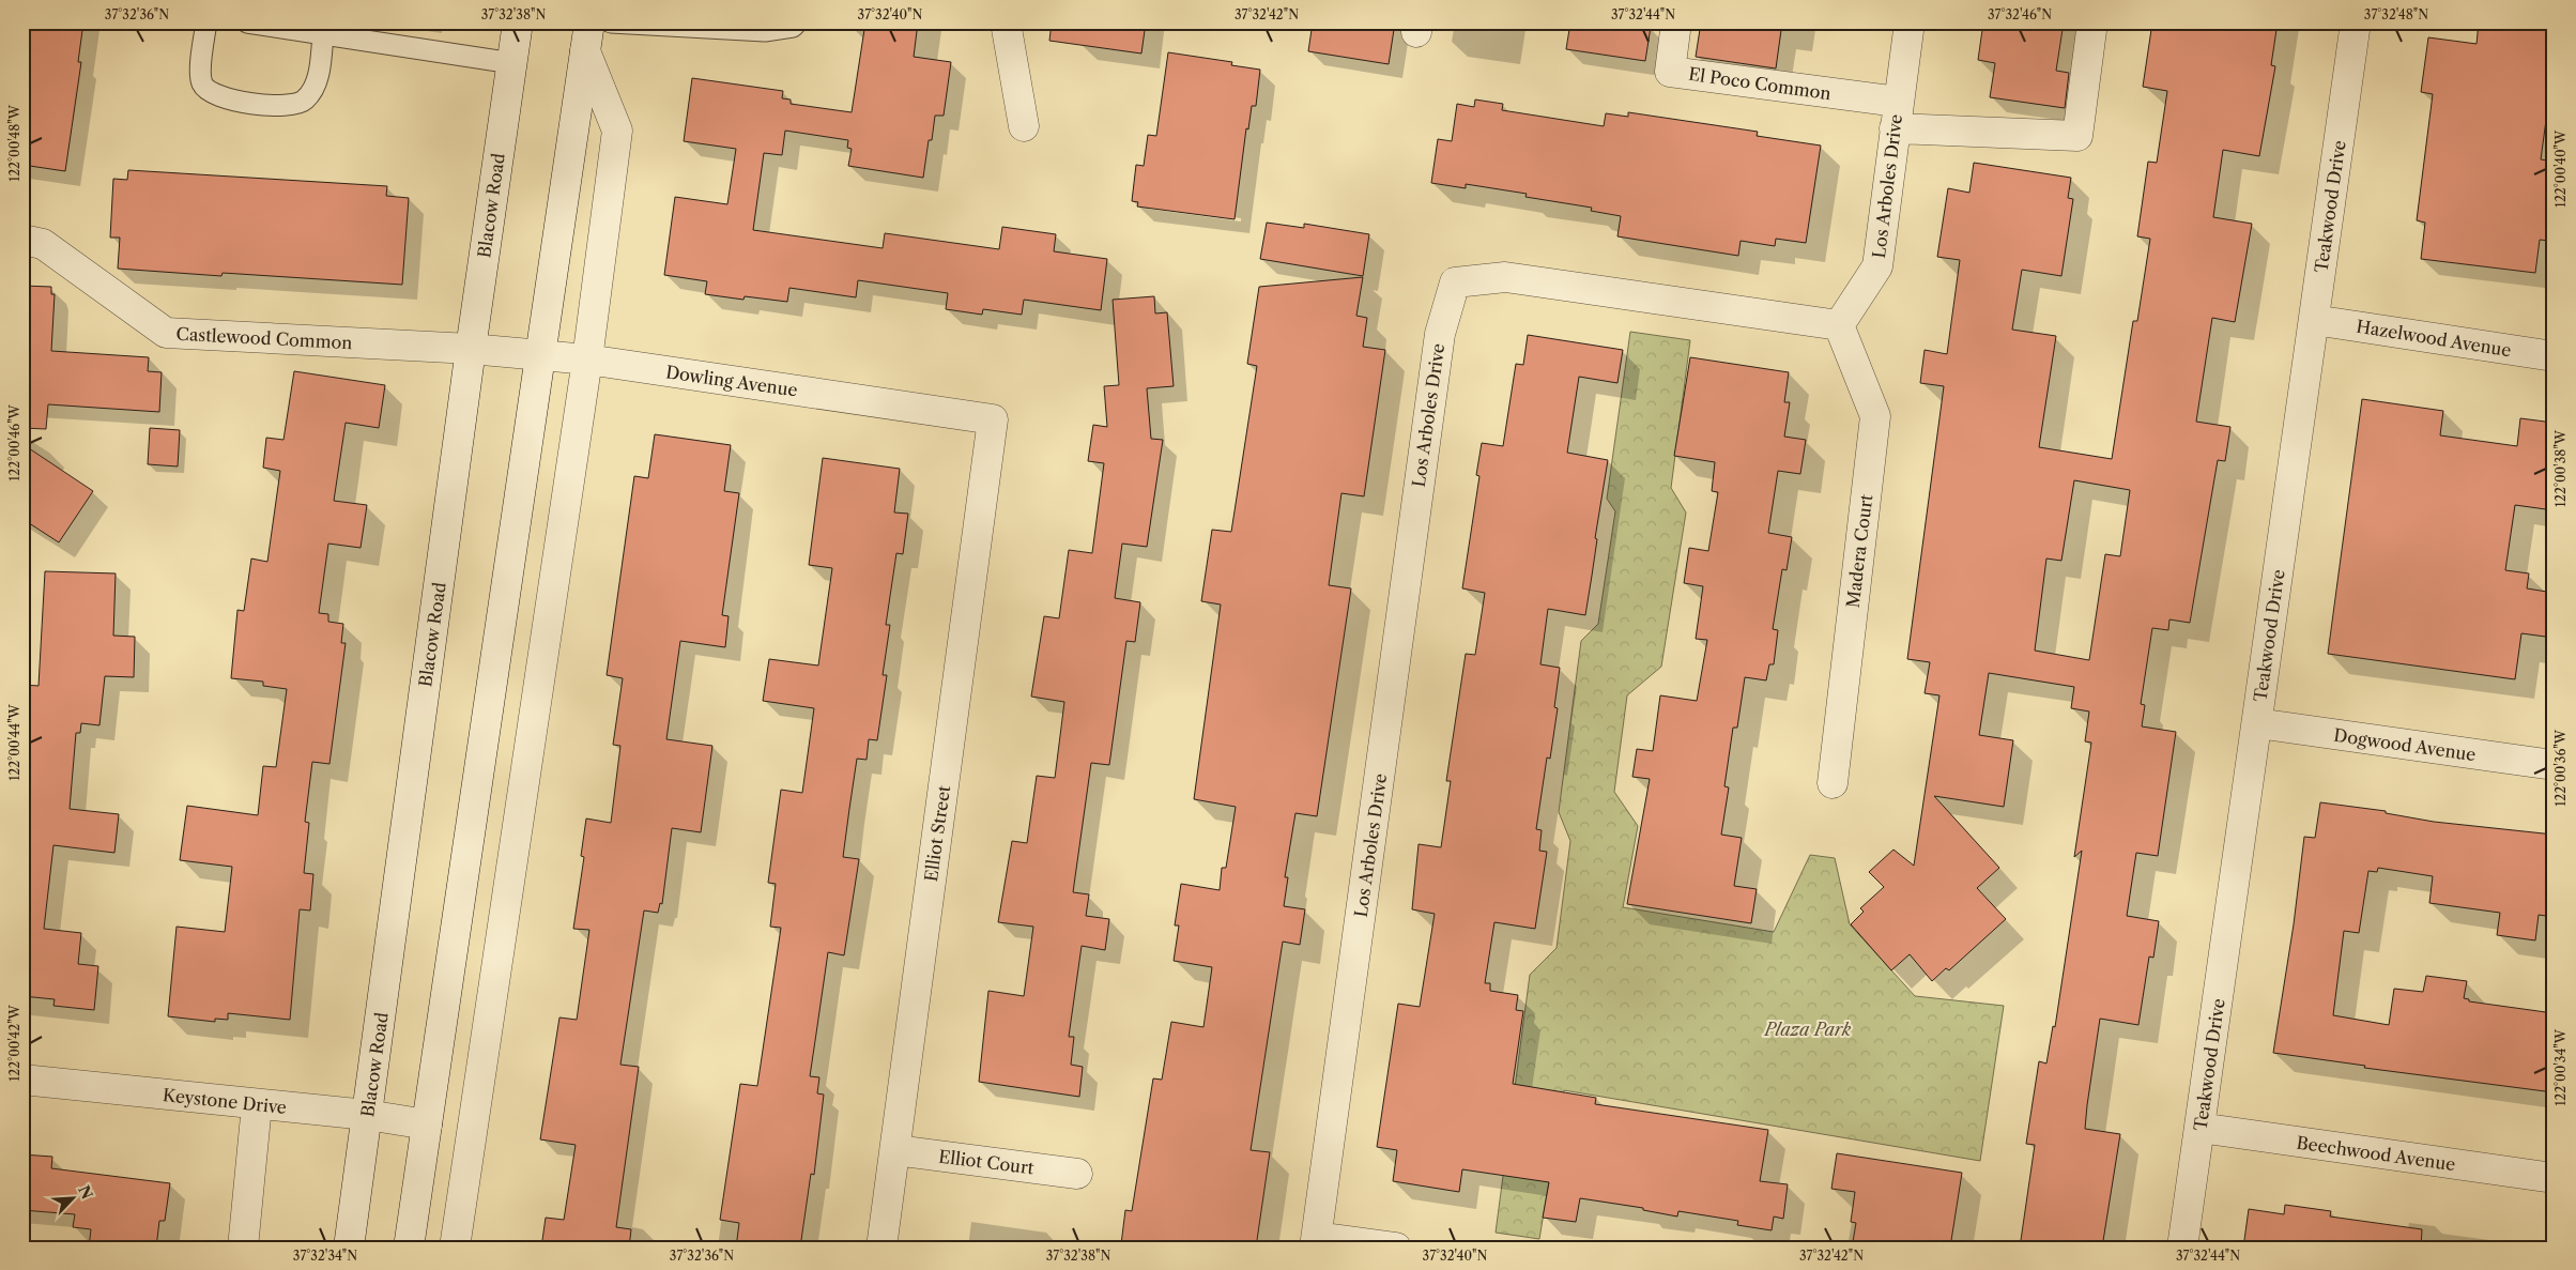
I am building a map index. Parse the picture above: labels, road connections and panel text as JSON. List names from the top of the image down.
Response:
{
  "streets": {
    "street": [
      "El Poco Common",
      "Los Arboles Drive",
      "Blacow Road",
      "Teakwood Drive",
      "Castlewood Common",
      "Hazelwood Avenue",
      "Dowling Avenue",
      "Madera Court",
      "Dogwood Avenue",
      "Elliot Street",
      "Keystone Drive",
      "Beechwood Avenue",
      "Elliot Court"
    ]
  },
  "crossings": [
    ["El Poco Common", "Los Arboles Drive"],
    ["Los Arboles Drive", "Madera Court"],
    ["Blacow Road", "Castlewood Common"],
    ["Blacow Road", "Dowling Avenue"],
    ["Blacow Road", "Keystone Drive"],
    ["Teakwood Drive", "Hazelwood Avenue"],
    ["Teakwood Drive", "Dogwood Avenue"],
    ["Teakwood Drive", "Beechwood Avenue"],
    ["Castlewood Common", "Dowling Avenue"],
    ["Dowling Avenue", "Elliot Street"],
    ["Elliot Street", "Elliot Court"]
  ],
  "parks": ["Plaza Park"],
  "north": "top right",
  "coordinates": [
    "37°32'36\"N",
    "37°32'38\"N",
    "37°32'40\"N",
    "37°32'42\"N",
    "37°32'44\"N",
    "37°32'46\"N",
    "37°32'48\"N",
    "122°00'48\"W",
    "122°00'40\"W",
    "122°00'46\"W",
    "122°00'38\"W",
    "122°00'44\"W",
    "122°00'36\"W",
    "122°00'42\"W",
    "122°00'34\"W",
    "37°32'34\"N"
  ]
}
